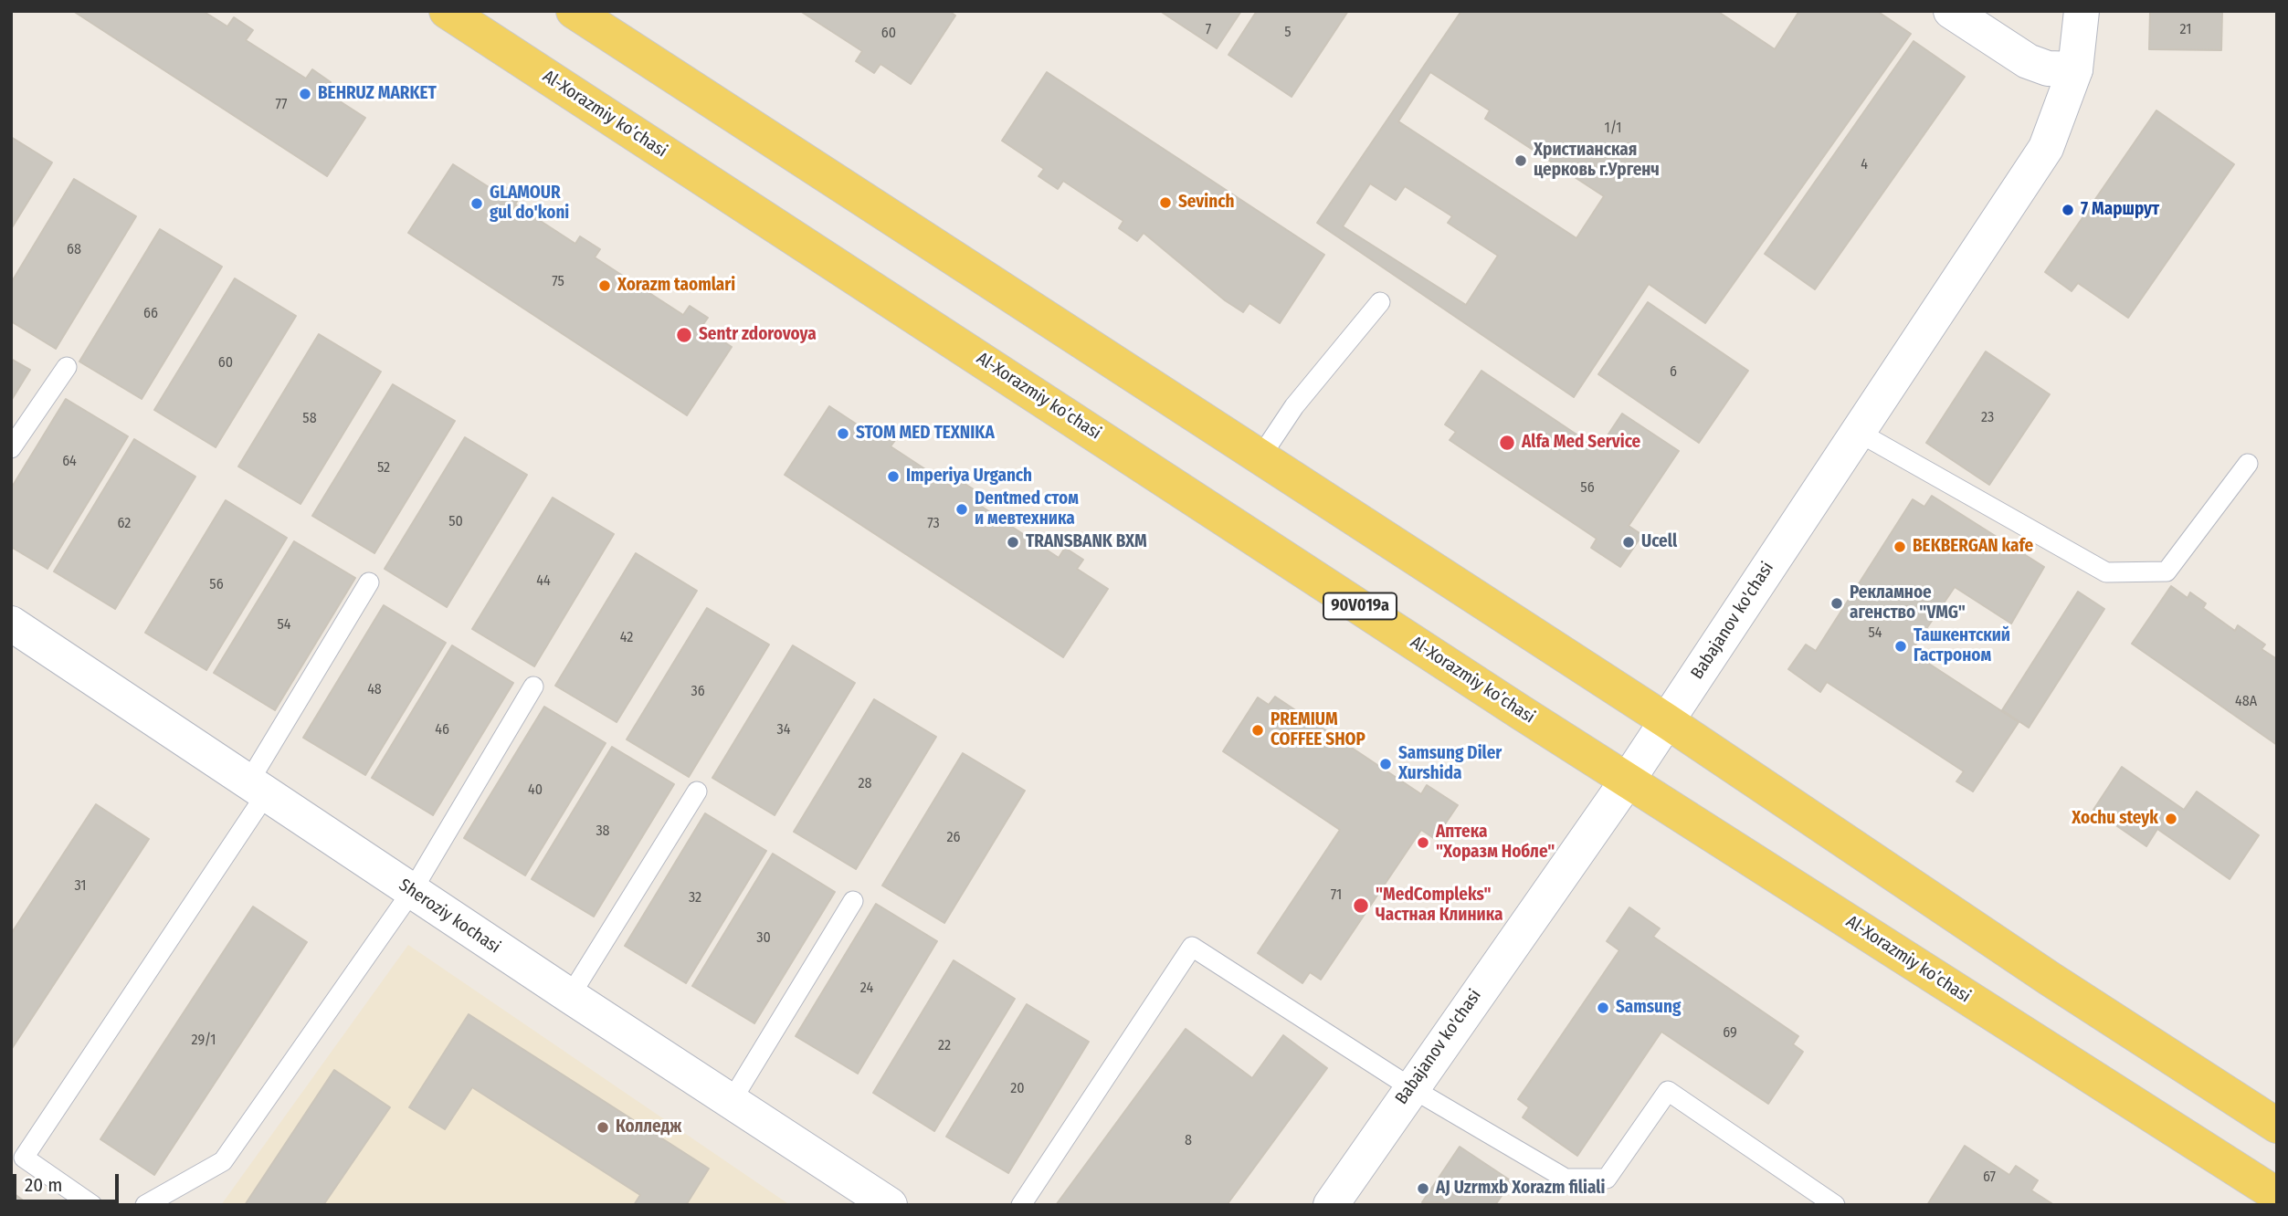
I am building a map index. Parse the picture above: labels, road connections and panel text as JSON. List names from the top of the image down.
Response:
{
  "streets": {
    "main road": ["Al-Xorazmiy ko’chasi", "90V019a"],
    "street": ["Babajanov ko'chasi", "Sheroziy kochasi"]
  },
  "crossings": [
    ["Al-Xorazmiy ko’chasi", "Babajanov ko'chasi"]
  ],
  "places": [
    "BEHRUZ MARKET",
    "Христианская церковь г.Ургенч",
    "Sevinch",
    "GLAMOUR gul do'koni",
    "7 Маршрут",
    "Xorazm taomlari",
    "Sentr zdorovoya",
    "STOM MED TEXNIKA",
    "Alfa Med Service",
    "Imperiya Urganch",
    "Dentmed стом и мевтехника",
    "TRANSBANK BXM",
    "Ucell",
    "BEKBERGAN kafe",
    "Рекламное агенство \"VMG\"",
    "Ташкентский Гастроном",
    "PREMIUM COFFEE SHOP",
    "Samsung Diler Xurshida",
    "Xochu steyk",
    "Аптека \"Хоразм Нобле\"",
    "\"MedCompleks\" Частная Клиника",
    "Samsung",
    "Колледж",
    "AJ Uzrmxb Xorazm filiali"
  ],
  "house_numbers": [
    "7",
    "21",
    "5",
    "60",
    "77",
    "1/1",
    "4",
    "68",
    "75",
    "66",
    "60",
    "6",
    "23",
    "58",
    "64",
    "52",
    "56",
    "50",
    "62",
    "73",
    "44",
    "56",
    "54",
    "54",
    "42",
    "48",
    "36",
    "48A",
    "46",
    "34",
    "28",
    "40",
    "38",
    "26",
    "31",
    "71",
    "32",
    "30",
    "24",
    "69",
    "29/1",
    "22",
    "20",
    "8",
    "67"
  ],
  "scale_bar": "20 m"
}
